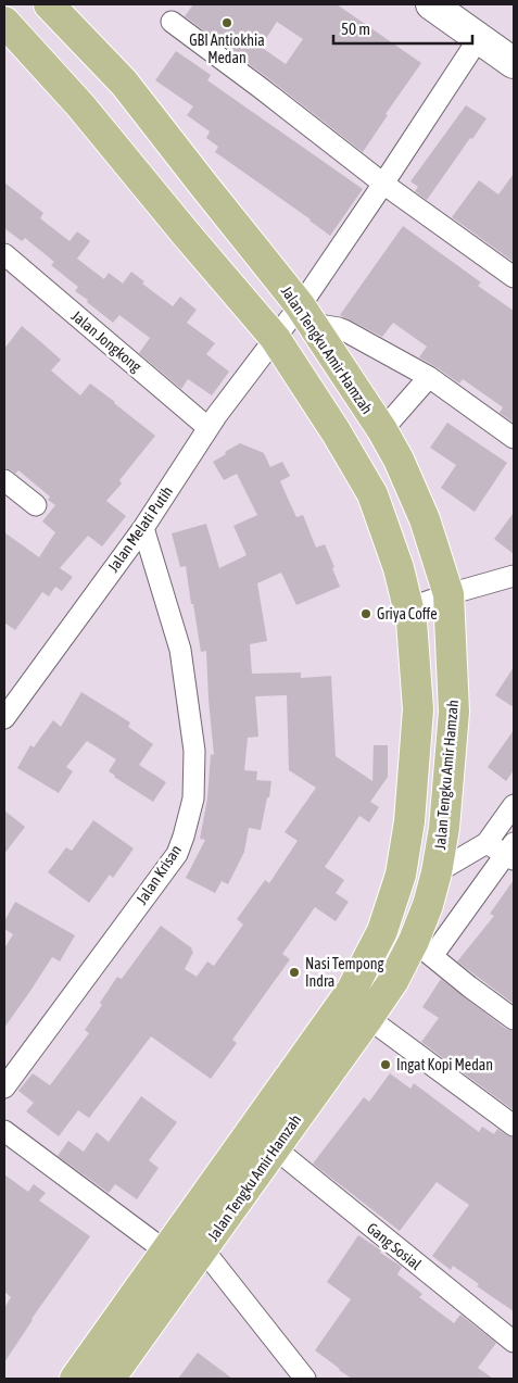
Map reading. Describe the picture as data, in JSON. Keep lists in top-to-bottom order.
{
  "streets": {
    "main road": ["Jalan Tengku Amir Hamzah"],
    "street": [
      "Jalan Jongkong",
      "Jalan Melati Putih",
      "Jalan Krisan",
      "Gang Sosial"
    ]
  },
  "crossings": [
    ["Jalan Jongkong", "Jalan Melati Putih"],
    ["Jalan Tengku Amir Hamzah", "Jalan Melati Putih"],
    ["Jalan Tengku Amir Hamzah", "Gang Sosial"],
    ["Jalan Melati Putih", "Jalan Krisan"]
  ],
  "places": [
    "GBI Antiokhia Medan",
    "Griya Coffe",
    "Nasi Tempong Indra",
    "Ingat Kopi Medan"
  ],
  "scale_bar": "50 m"
}
